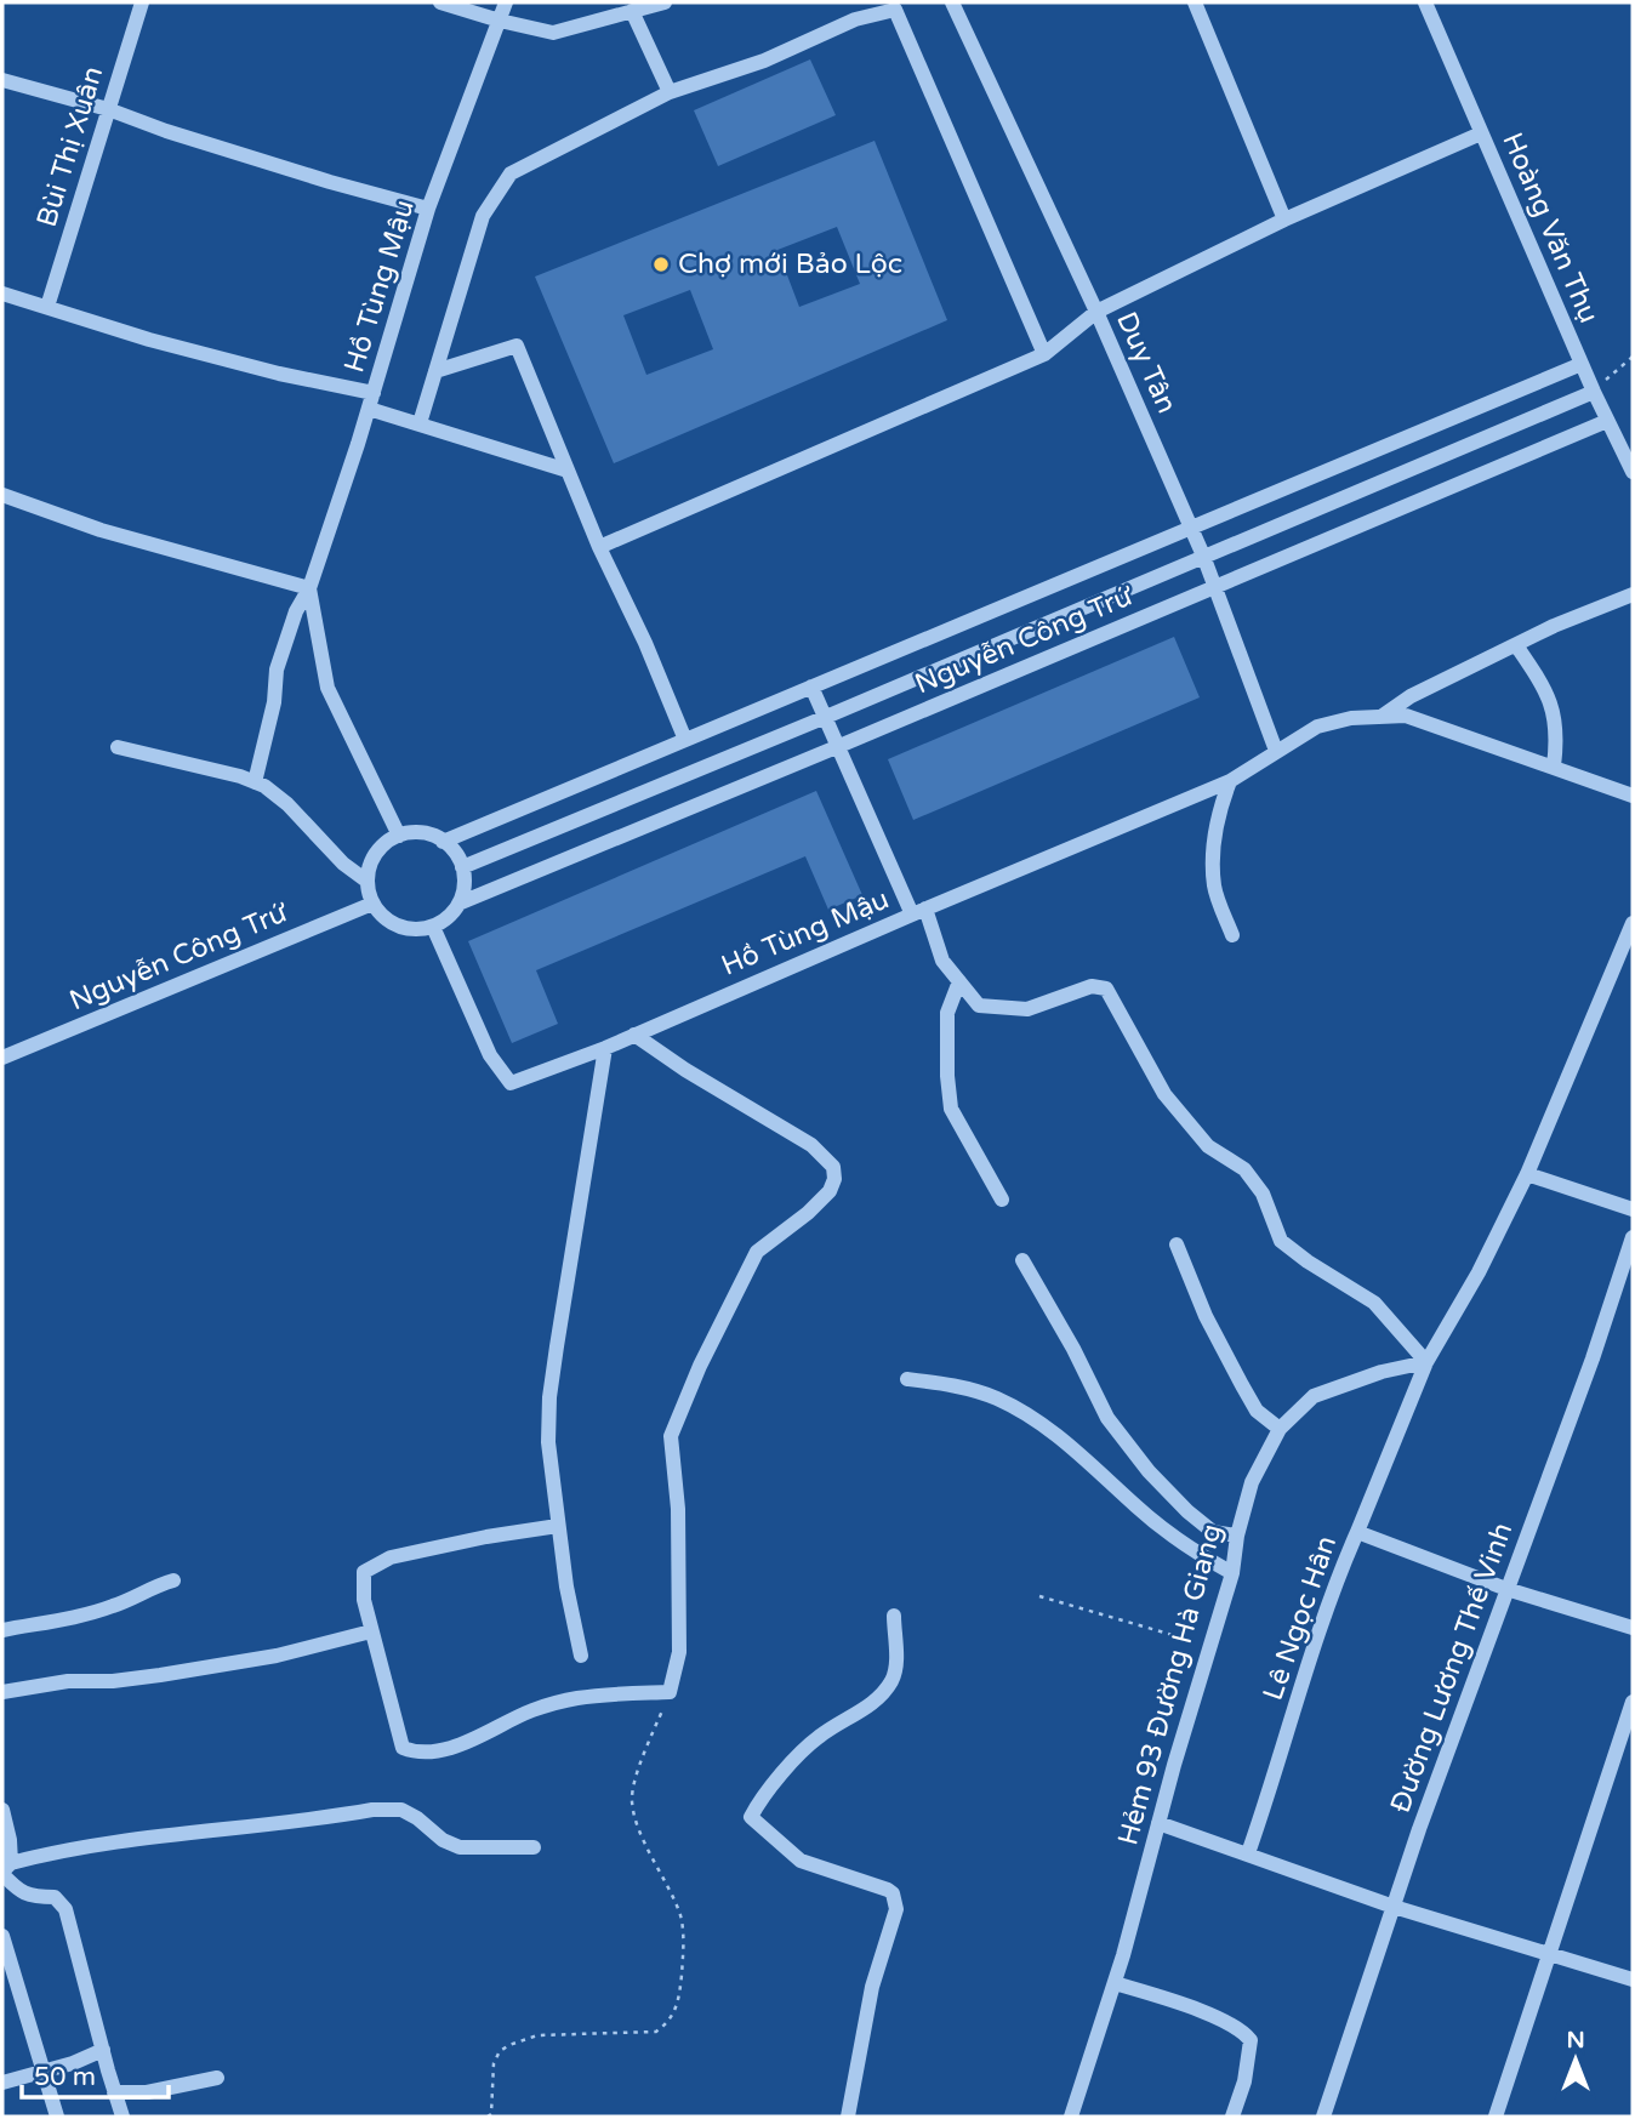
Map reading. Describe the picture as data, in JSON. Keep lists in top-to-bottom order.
{
  "streets": {
    "street": [
      "Bùi Thị Xuân",
      "Hoàng Văn Thụ",
      "Hồ Tùng Mậu",
      "Duy Tân",
      "Nguyễn Công Trứ",
      "Lê Ngọc Hân",
      "Đường Lương Thế Vinh",
      "Hẻm 93 Đường Hà Giang"
    ]
  },
  "crossings": [
    ["Hoàng Văn Thụ", "Nguyễn Công Trứ"],
    ["Hồ Tùng Mậu", "Duy Tân"],
    ["Hồ Tùng Mậu", "Nguyễn Công Trứ"],
    ["Duy Tân", "Nguyễn Công Trứ"],
    ["Lê Ngọc Hân", "Đường Lương Thế Vinh"]
  ],
  "places": ["Chợ mới Bảo Lộc"],
  "scale_bar": "50 m",
  "north": "top"
}
